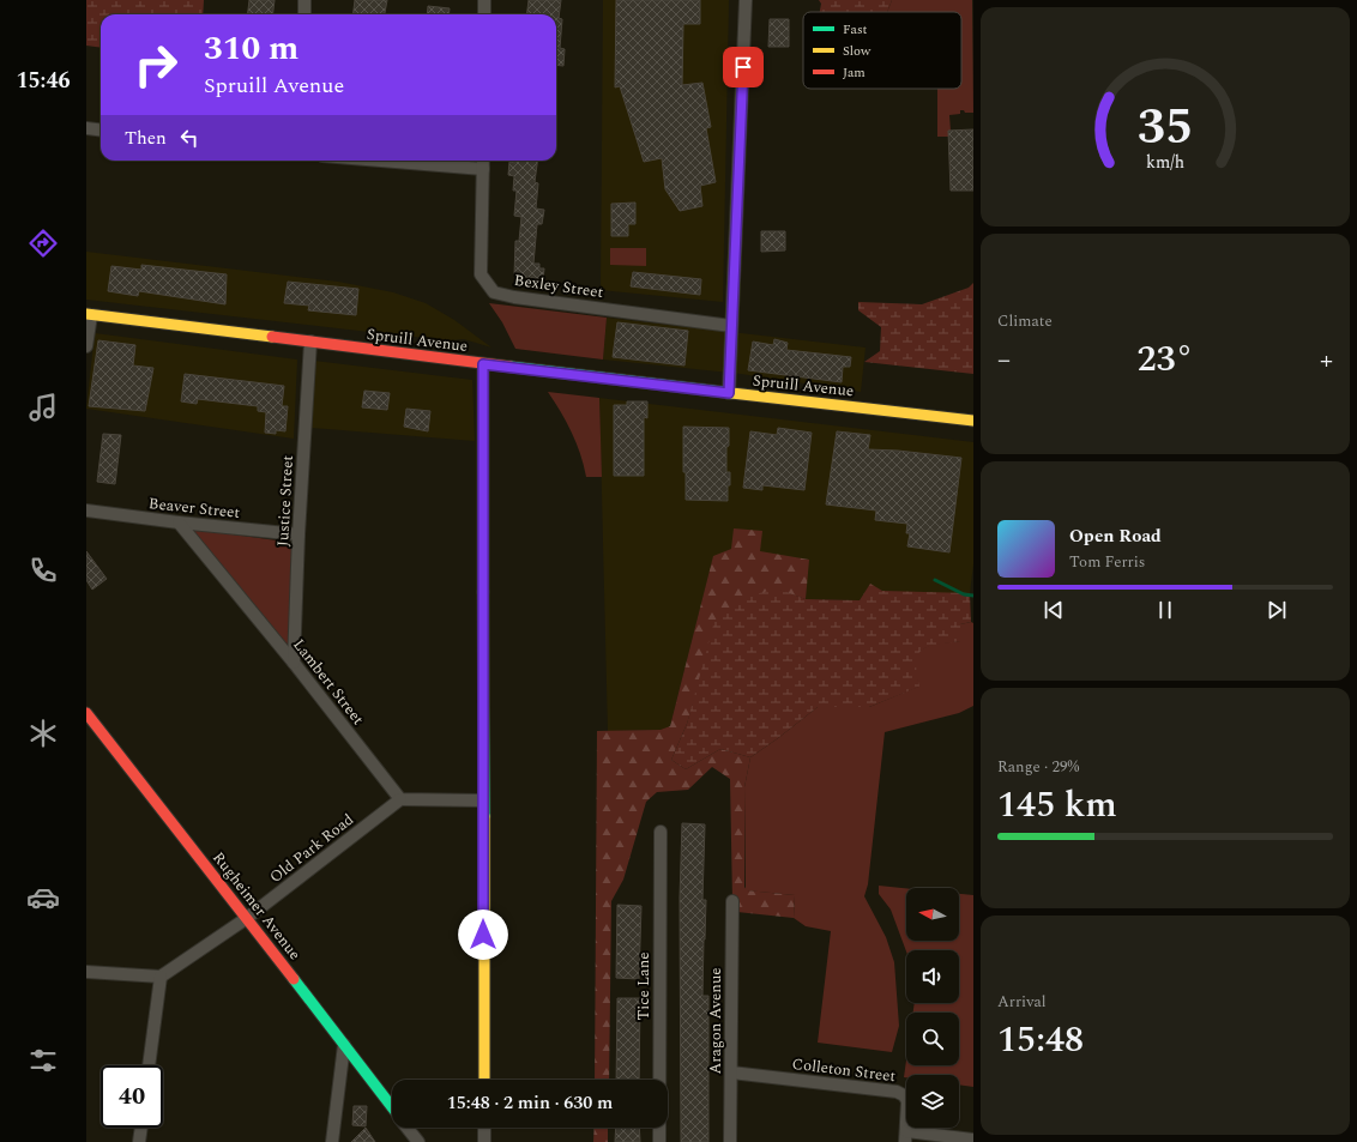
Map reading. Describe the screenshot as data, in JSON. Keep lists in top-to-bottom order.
{
  "streets": {
    "street": [
      "Bexley Street",
      "Spruill Avenue",
      "Justice Street",
      "Beaver Street",
      "Lambert Street",
      "Old Park Road",
      "Rugheimer Avenue",
      "Tice Lane",
      "Aragon Avenue",
      "Colleton Street"
    ]
  },
  "crossings": [
    ["Spruill Avenue", "Justice Street"],
    ["Justice Street", "Beaver Street"],
    ["Justice Street", "Lambert Street"],
    ["Beaver Street", "Lambert Street"],
    ["Lambert Street", "Old Park Road"],
    ["Old Park Road", "Rugheimer Avenue"],
    ["Aragon Avenue", "Colleton Street"]
  ],
  "legend": ["Fast", "Slow", "Jam"],
  "north": "left",
  "page": {
    "tabs": "15:46",
    "turn": ["310 m", "Spruill Avenue"],
    "then": "Then",
    "tile": [
      "Climate",
      ["Range · 29%", "145 km"],
      ["Arrival", "15:48"]
    ],
    "heat": ["−", "23°", "+"],
    "song": ["Open Road", "Tom Ferris"],
    "limit": "40",
    "trip": "15:48 · 2 min · 630 m",
    "gauge": ["35", "km/h"]
  }
}
